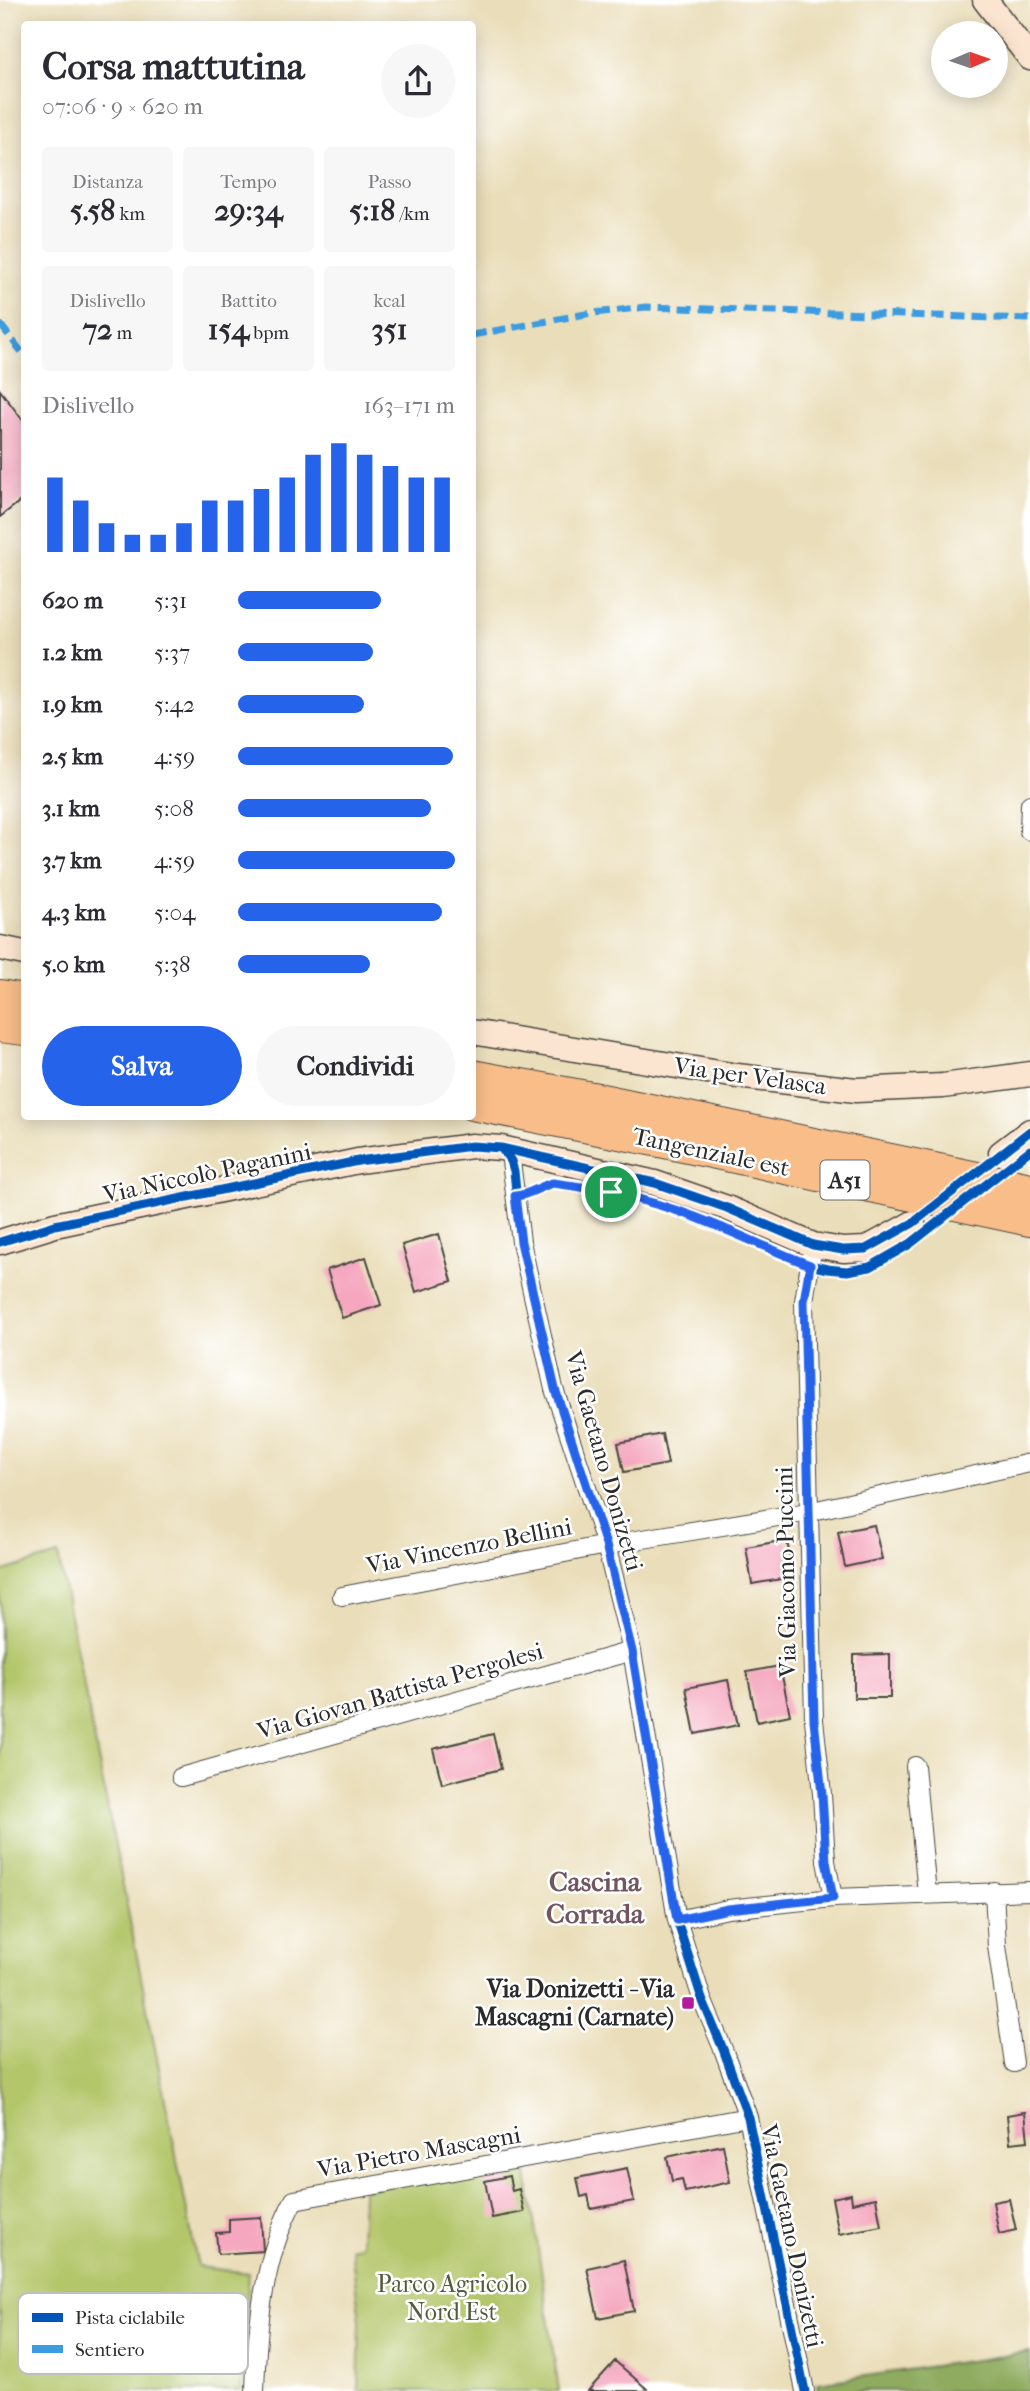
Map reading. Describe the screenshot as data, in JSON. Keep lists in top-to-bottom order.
{
  "streets": {
    "highway": ["Tangenziale est", "A51"],
    "street": [
      "Via per Velasca",
      "Via Niccolò Paganini",
      "Via Gaetano Donizetti",
      "Via Vincenzo Bellini",
      "Via Giacomo Puccini",
      "Via Giovan Battista Pergolesi",
      "Via Pietro Mascagni"
    ]
  },
  "crossings": [
    ["Via Niccolò Paganini", "Via Gaetano Donizetti"],
    ["Via Niccolò Paganini", "Via Giacomo Puccini"],
    ["Via Gaetano Donizetti", "Via Vincenzo Bellini"],
    ["Via Gaetano Donizetti", "Via Giovan Battista Pergolesi"],
    ["Via Gaetano Donizetti", "Via Pietro Mascagni"],
    ["Via Vincenzo Bellini", "Via Giacomo Puccini"]
  ],
  "districts": ["Cascina Corrada"],
  "parks": ["Parco Agricolo Nord Est"],
  "places": {
    "transit": ["Via Donizetti - Via Mascagni (Carnate)"]
  },
  "legend": ["Pista ciclabile", "Sentiero"],
  "north": "right",
  "page": {
    "heading": ["Corsa mattutina", "07:06 · 9 × 620 m"],
    "stats": [
      ["Distanza", "5.58 km"],
      ["Tempo", "29:34"],
      ["Passo", "5:18 /km"],
      ["Dislivello", "72 m"],
      ["Battito", "154 bpm"],
      ["kcal", "351"]
    ],
    "chart": ["Dislivello", "163–171 m"],
    "list": [
      {
        "name": "620 m",
        "note": "5:31"
      },
      {
        "name": "1.2 km",
        "note": "5:37"
      },
      {
        "name": "1.9 km",
        "note": "5:42"
      },
      {
        "name": "2.5 km",
        "note": "4:59"
      },
      {
        "name": "3.1 km",
        "note": "5:08"
      },
      {
        "name": "3.7 km",
        "note": "4:59"
      },
      {
        "name": "4.3 km",
        "note": "5:04"
      },
      {
        "name": "5.0 km",
        "note": "5:38"
      }
    ],
    "buttons": ["Salva", "Condividi"]
  }
}
